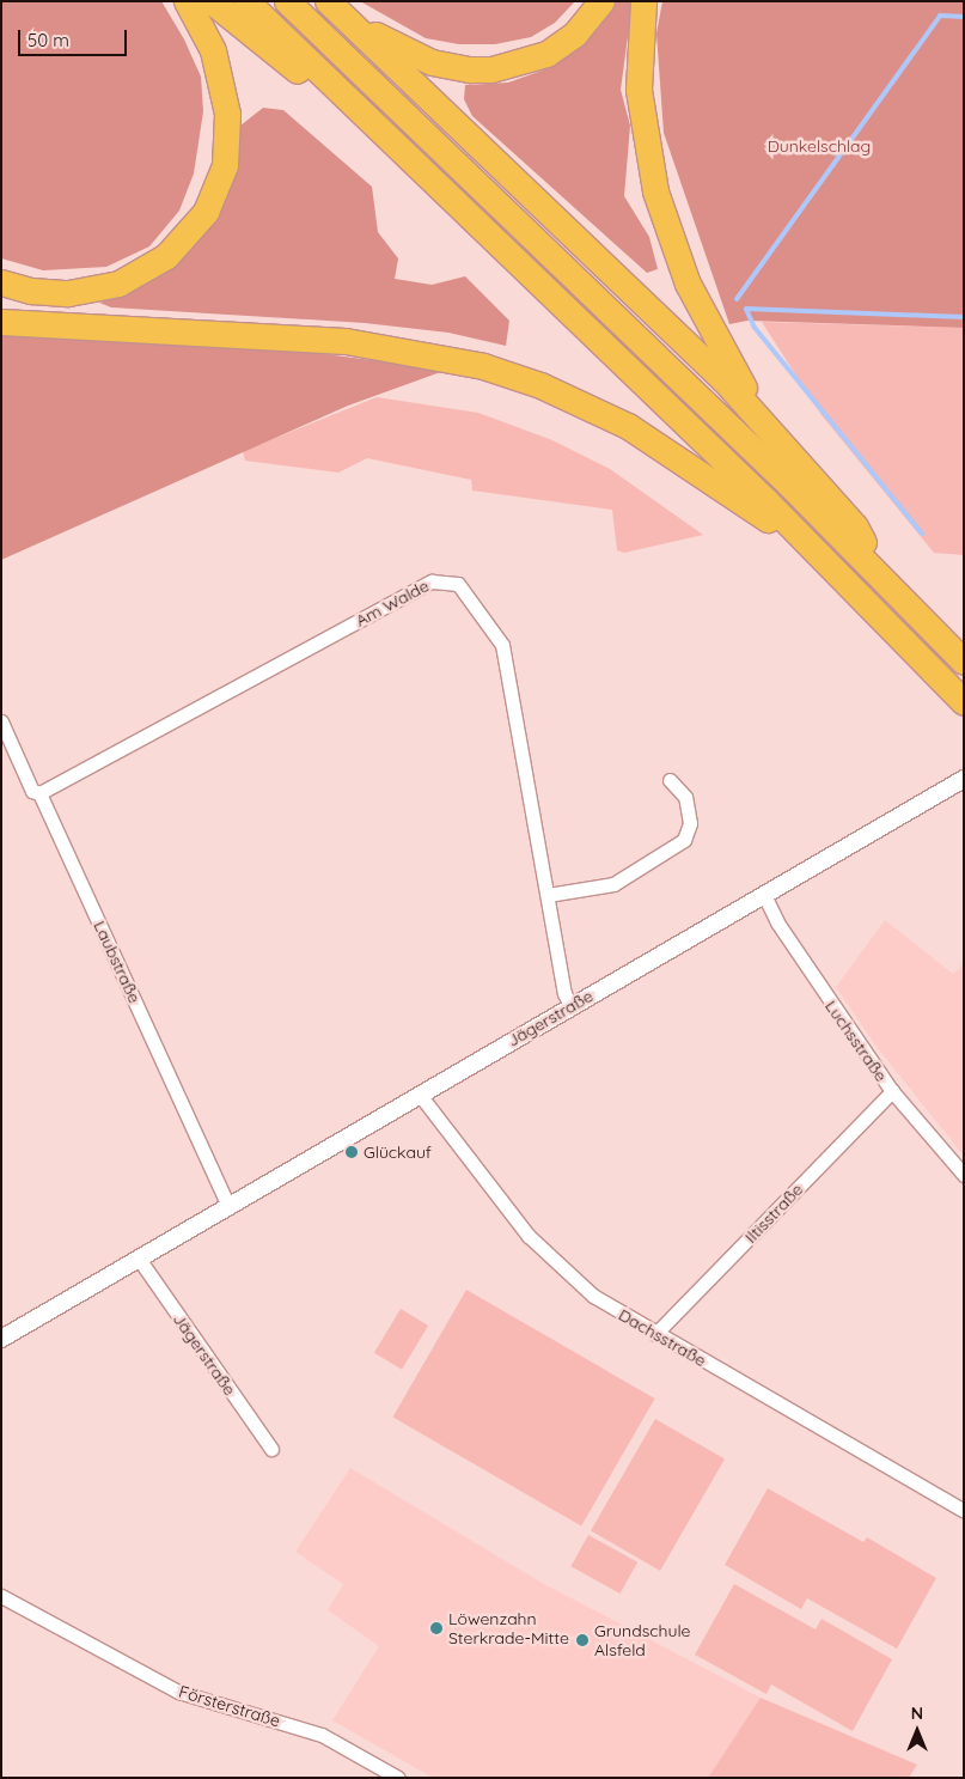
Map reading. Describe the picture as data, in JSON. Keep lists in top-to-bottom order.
{
  "streets": {
    "street": [
      "Am Walde",
      "Laubstraße",
      "Jägerstraße",
      "Luchsstraße",
      "Iltisstraße",
      "Dachsstraße",
      "Försterstraße"
    ]
  },
  "crossings": [
    ["Am Walde", "Laubstraße"],
    ["Am Walde", "Jägerstraße"],
    ["Laubstraße", "Jägerstraße"],
    ["Jägerstraße", "Luchsstraße"],
    ["Jägerstraße", "Dachsstraße"],
    ["Luchsstraße", "Iltisstraße"],
    ["Iltisstraße", "Dachsstraße"]
  ],
  "parks": ["Dunkelschlag"],
  "places": ["Glückauf", "Löwenzahn Sterkrade-Mitte", "Grundschule Alsfeld"],
  "scale_bar": "50 m",
  "north": "top"
}
